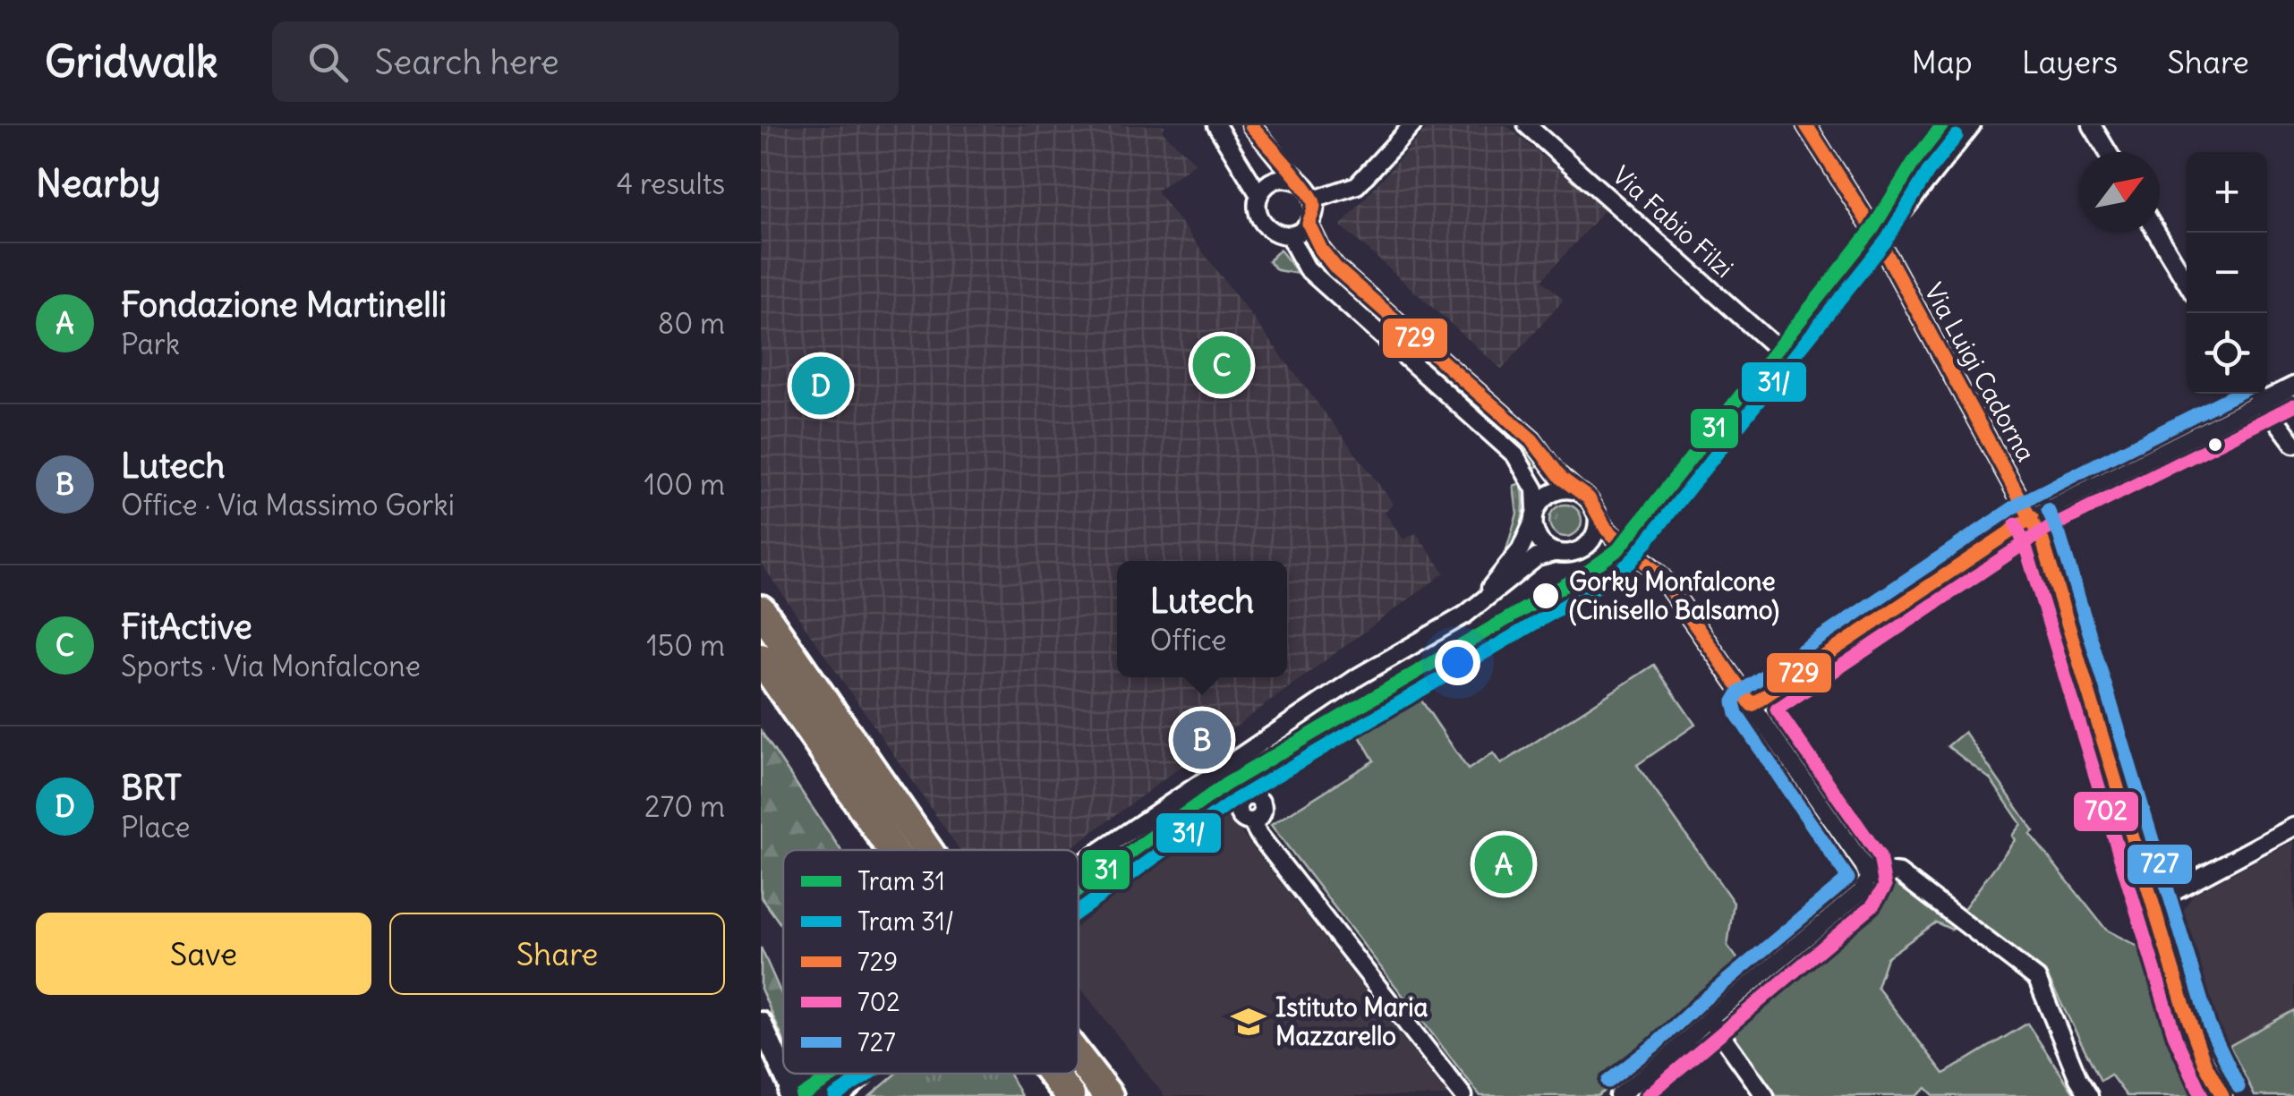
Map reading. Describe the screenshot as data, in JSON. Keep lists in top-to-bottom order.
{
  "streets": {
    "street": ["Via Fabio Filzi", "Via Luigi Cadorna"]
  },
  "places": {
    "other": ["Gorky Monfalcone (Cinisello Balsamo)"],
    "school or university": ["Istituto Maria Mazzarello"]
  },
  "lines": [
    "tram line 31",
    "transit line 729",
    "tram line 31/",
    "transit line 727",
    "transit line 702"
  ],
  "legend": [
    "Tram 31",
    "Tram 31/",
    "729",
    "702",
    "727"
  ],
  "north": "top right",
  "page": {
    "header": "Gridwalk",
    "search": "Search here",
    "nav": ["Map", "Layers", "Share"],
    "heading": ["Nearby", "4 results"],
    "map_buttons": ["+", "−"],
    "list": [
      {
        "mark": "A",
        "name": "Fondazione Martinelli",
        "note": "Park",
        "value": "80 m"
      },
      {
        "mark": "B",
        "name": "Lutech",
        "note": "Office · Via Massimo Gorki",
        "value": "100 m"
      },
      {
        "mark": "C",
        "name": "FitActive",
        "note": "Sports · Via Monfalcone",
        "value": "150 m"
      },
      {
        "mark": "D",
        "name": "BRT",
        "note": "Place",
        "value": "270 m"
      }
    ],
    "pins": [
      "C",
      "D",
      "B",
      "A"
    ],
    "popup": ["Lutech", "Office"],
    "buttons": ["Save", "Share"]
  }
}
